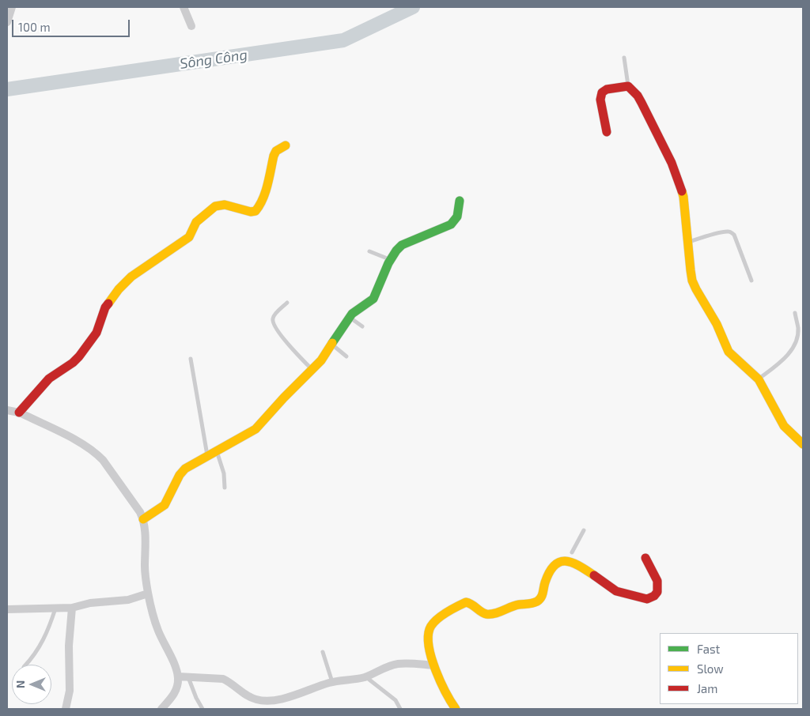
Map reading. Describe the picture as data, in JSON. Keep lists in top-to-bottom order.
{
  "water": ["Sông Công"],
  "legend": ["Fast", "Slow", "Jam"],
  "scale_bar": "100 m",
  "north": "left"
}
